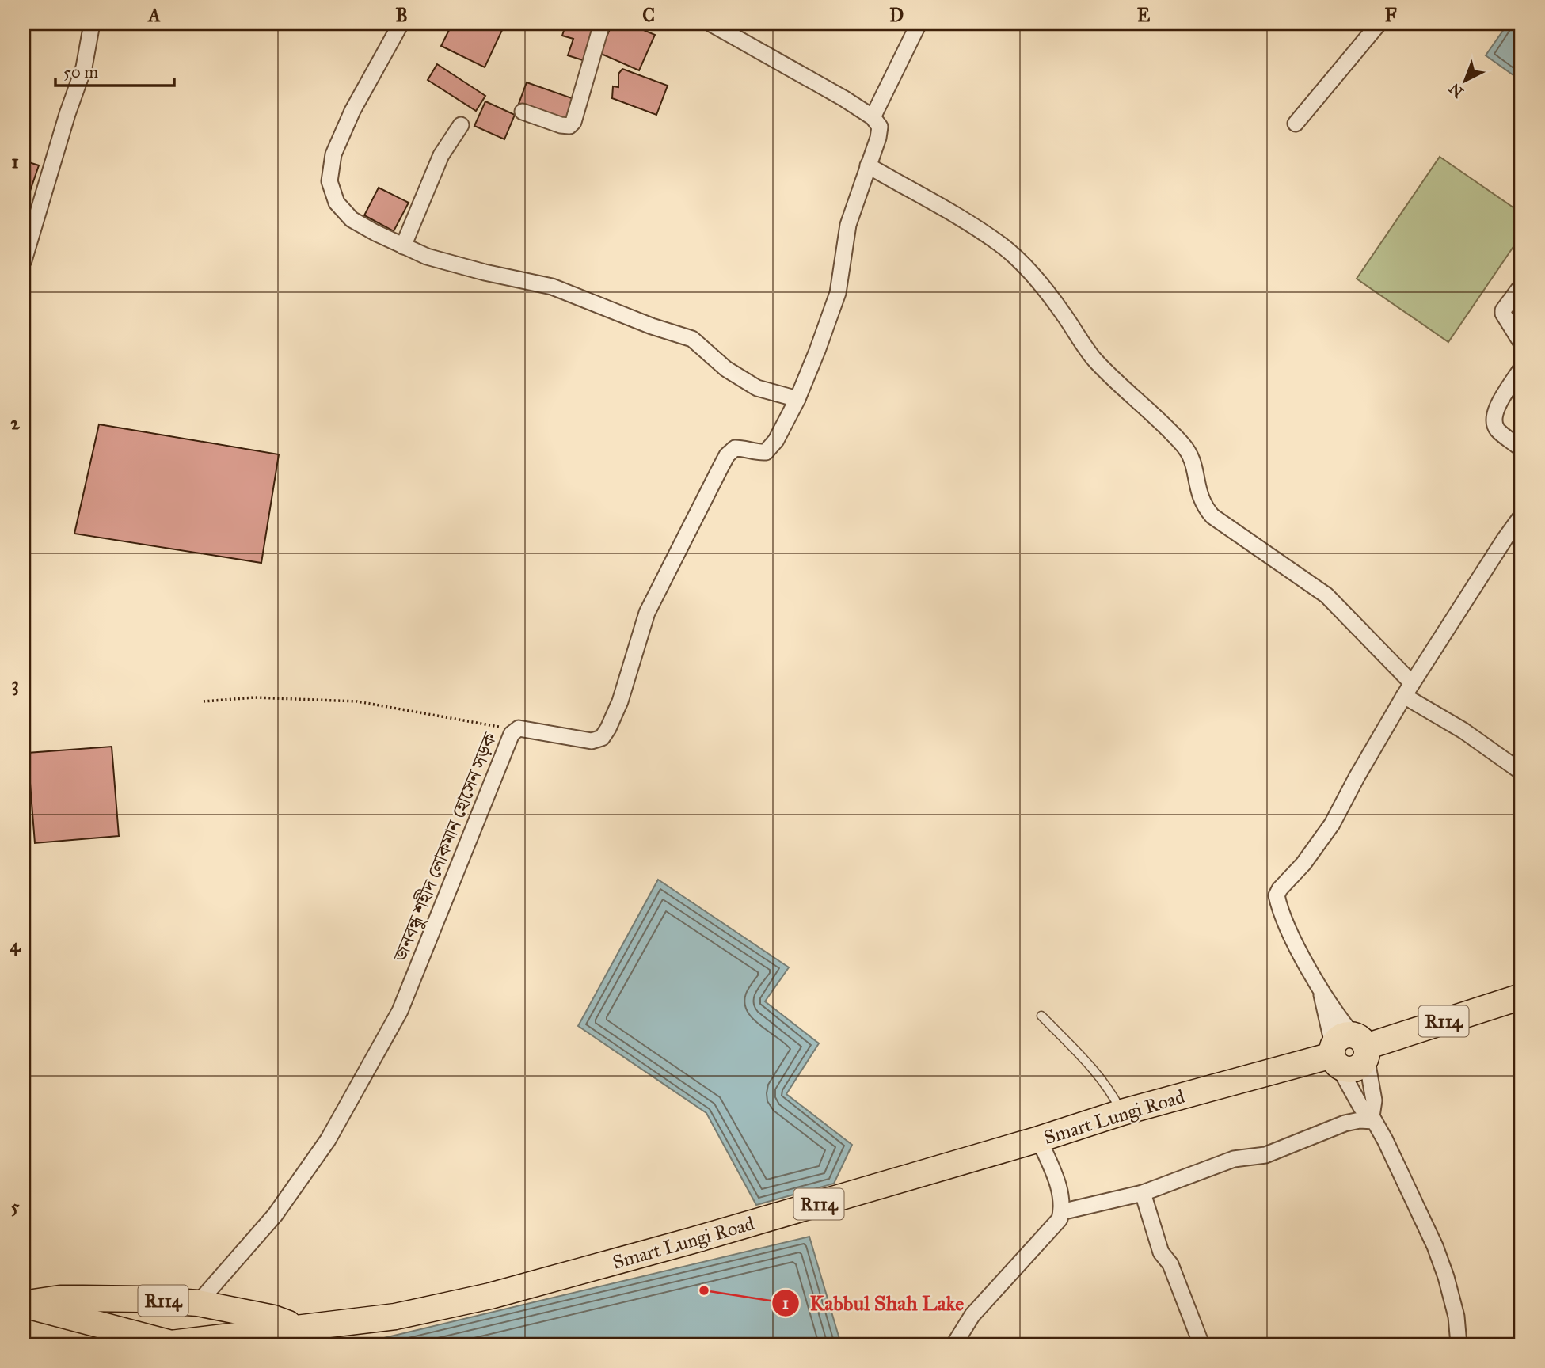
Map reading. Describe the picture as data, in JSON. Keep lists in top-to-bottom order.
{
  "streets": {
    "main road": ["R114", "Smart Lungi Road"],
    "street": ["জনবন্ধু শহীদ লোকমান হোসেন সড়ক"]
  },
  "crossings": [
    ["জনবন্ধু শহীদ লোকমান হোসেন সড়ক", "R114"],
    ["R114", "Smart Lungi Road"]
  ],
  "places": ["Kabbul Shah Lake"],
  "scale_bar": "50 m",
  "north": "bottom left",
  "grid": {
    "columns": [
      "A",
      "B",
      "C",
      "D",
      "E",
      "F"
    ],
    "rows": [
      "1",
      "2",
      "3",
      "4",
      "5"
    ]
  }
}
